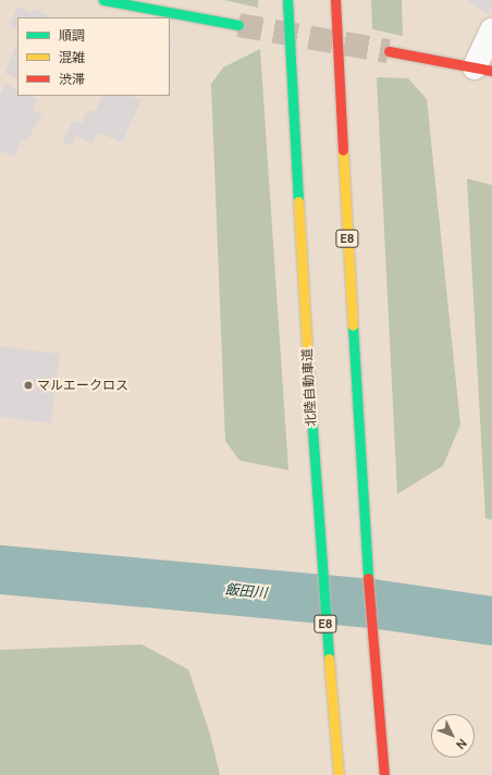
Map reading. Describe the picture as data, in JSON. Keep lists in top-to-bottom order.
{
  "streets": {
    "main road": ["E8", "北陸自動車道"]
  },
  "water": ["飯田川"],
  "places": ["マルエークロス"],
  "legend": ["順調", "混雑", "渋滞"],
  "north": "bottom right"
}
